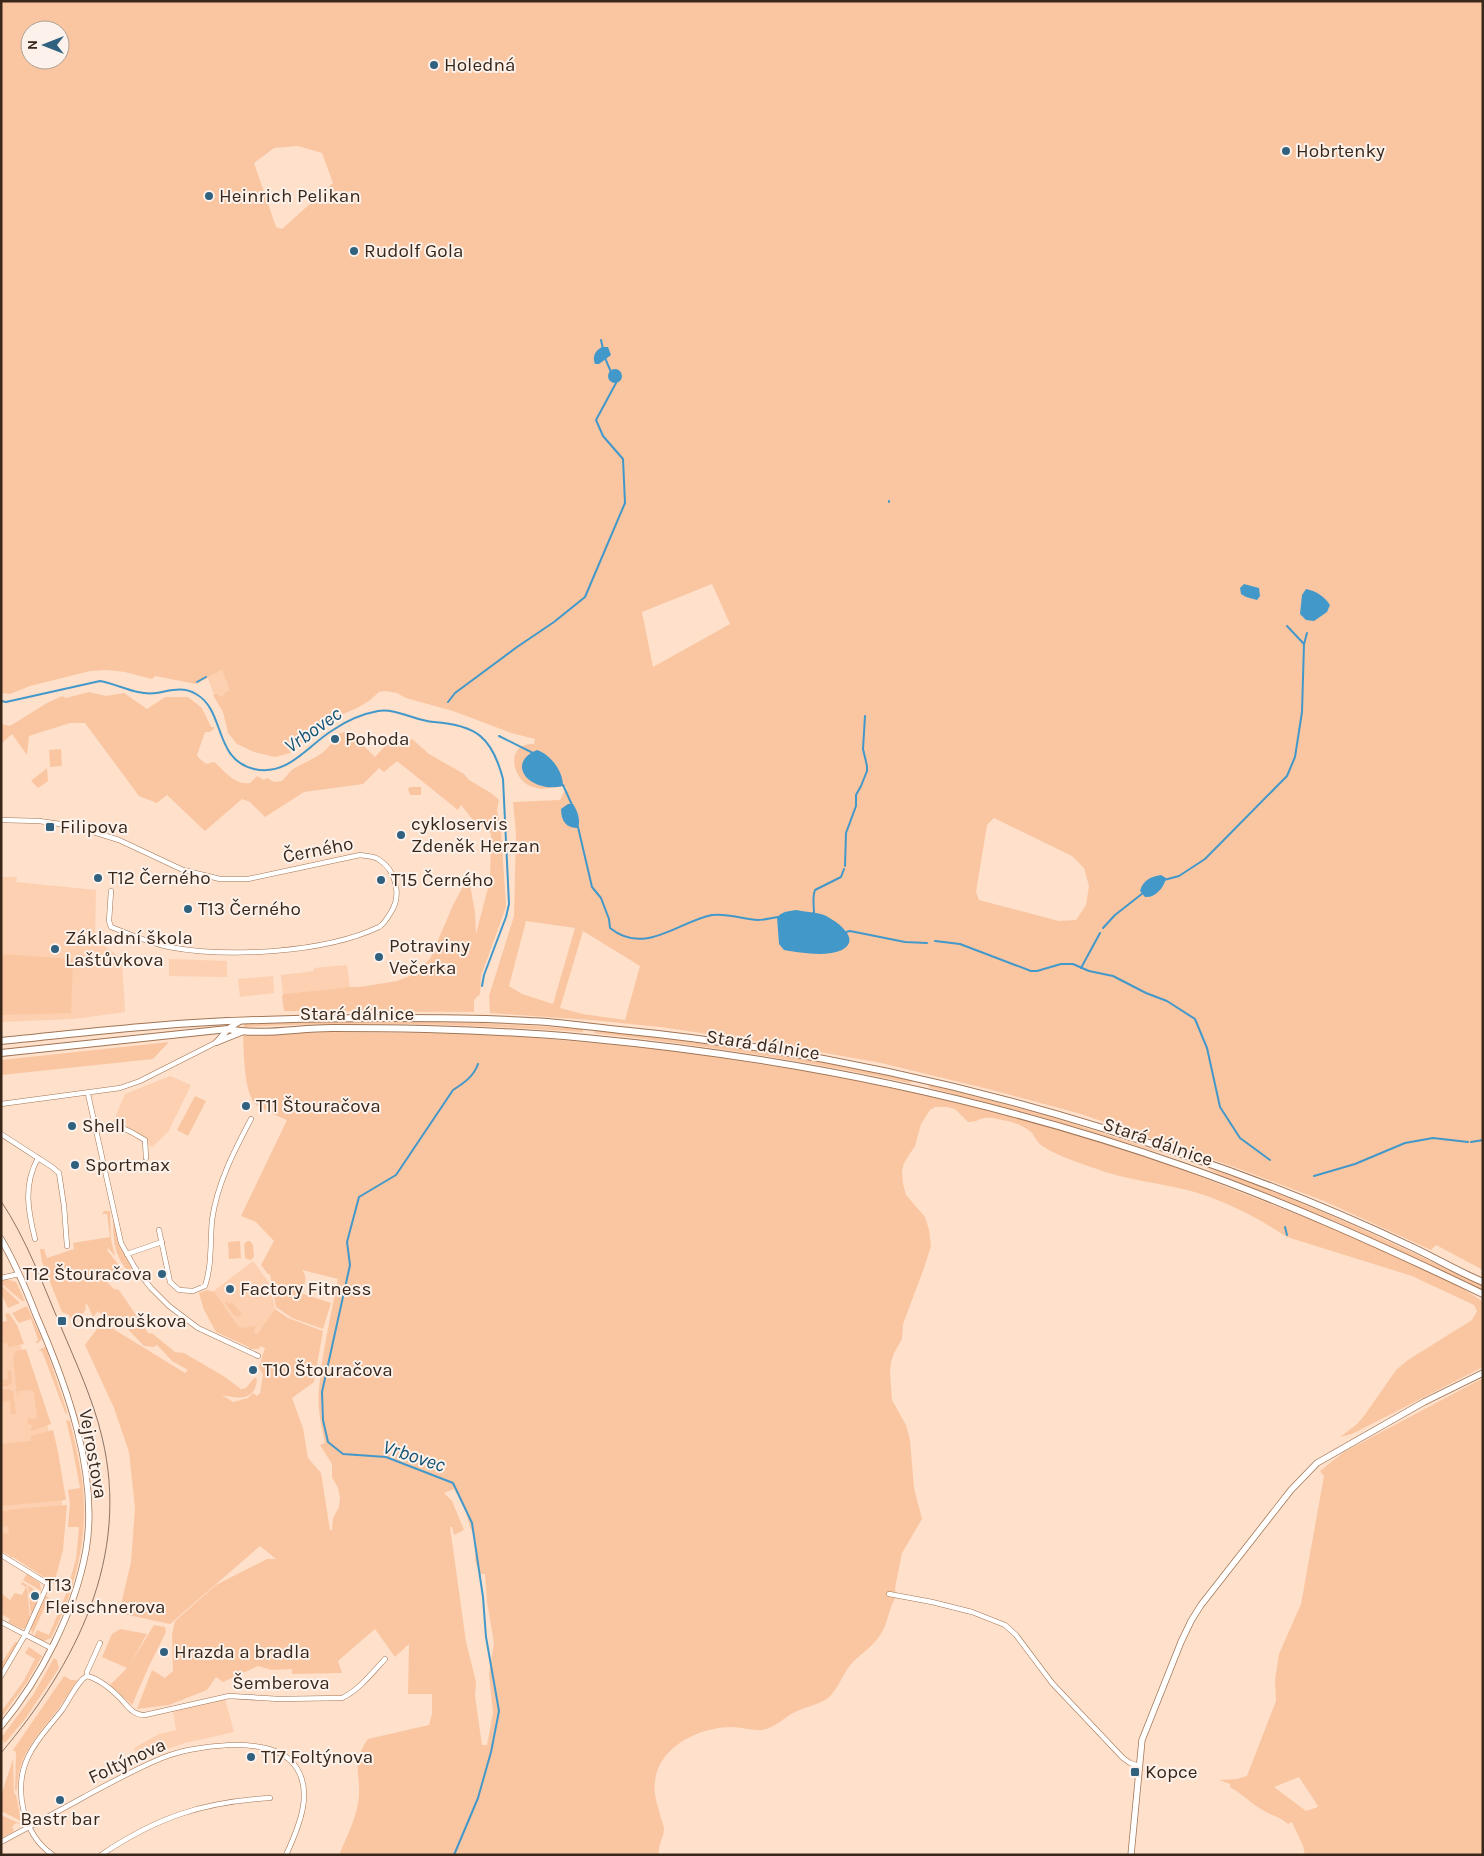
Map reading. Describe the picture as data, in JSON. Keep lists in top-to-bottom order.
{
  "streets": {
    "main road": ["Stará dálnice"],
    "street": [
      "Černého",
      "Vejrostova",
      "Šemberova",
      "Foltýnova"
    ]
  },
  "water": ["Vrbovec"],
  "places": {
    "other": [
      "Holedná",
      "Hobrtenky",
      "Heinrich Pelikan",
      "Rudolf Gola",
      "Pohoda",
      "cykloservis Zdeněk Herzan",
      "T12 Černého",
      "T15 Černého",
      "T13 Černého",
      "Základní škola Laštůvkova",
      "Potraviny Večerka",
      "T11 Štouračova",
      "Shell",
      "Sportmax",
      "T12 Štouračova",
      "Factory Fitness",
      "T10 Štouračova",
      "T13 Fleischnerova",
      "Hrazda a bradla",
      "T17 Foltýnova",
      "Bastr bar"
    ],
    "transit": ["Filipova", "Ondrouškova", "Kopce"]
  },
  "north": "left"
}
